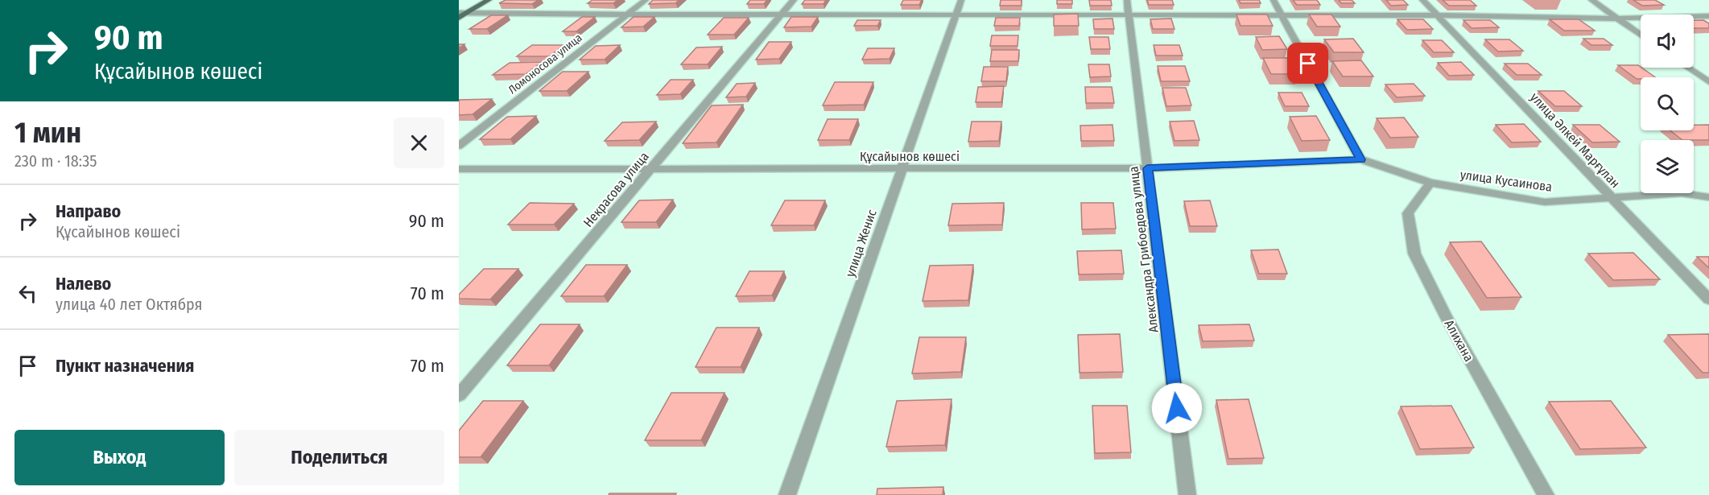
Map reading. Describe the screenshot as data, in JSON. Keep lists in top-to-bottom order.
{
  "streets": {
    "street": [
      "Ломоносова улица",
      "улица Әлкей Марғұлан",
      "Құсайынов көшесі",
      "улица Кусаинова",
      "Некрасова улица",
      "улица Женис",
      "Александра Грибоедова улица",
      "Алихана"
    ]
  },
  "crossings": [
    ["улица Әлкей Марғұлан", "улица Кусаинова"],
    ["Құсайынов көшесі", "улица Кусаинова"],
    ["Құсайынов көшесі", "Некрасова улица"],
    ["Құсайынов көшесі", "улица Женис"],
    ["Құсайынов көшесі", "Александра Грибоедова улица"],
    ["улица Кусаинова", "Алихана"]
  ],
  "page": {
    "turn": ["90 m", "Құсайынов көшесі"],
    "heading": ["1 мин", "230 m · 18:35"],
    "list": [
      {
        "name": "Направо",
        "note": "Құсайынов көшесі",
        "value": "90 m"
      },
      {
        "name": "Налево",
        "note": "улица 40 лет Октября",
        "value": "70 m"
      },
      {
        "name": "Пункт назначения",
        "value": "70 m"
      }
    ],
    "buttons": ["Выход", "Поделиться"]
  }
}
